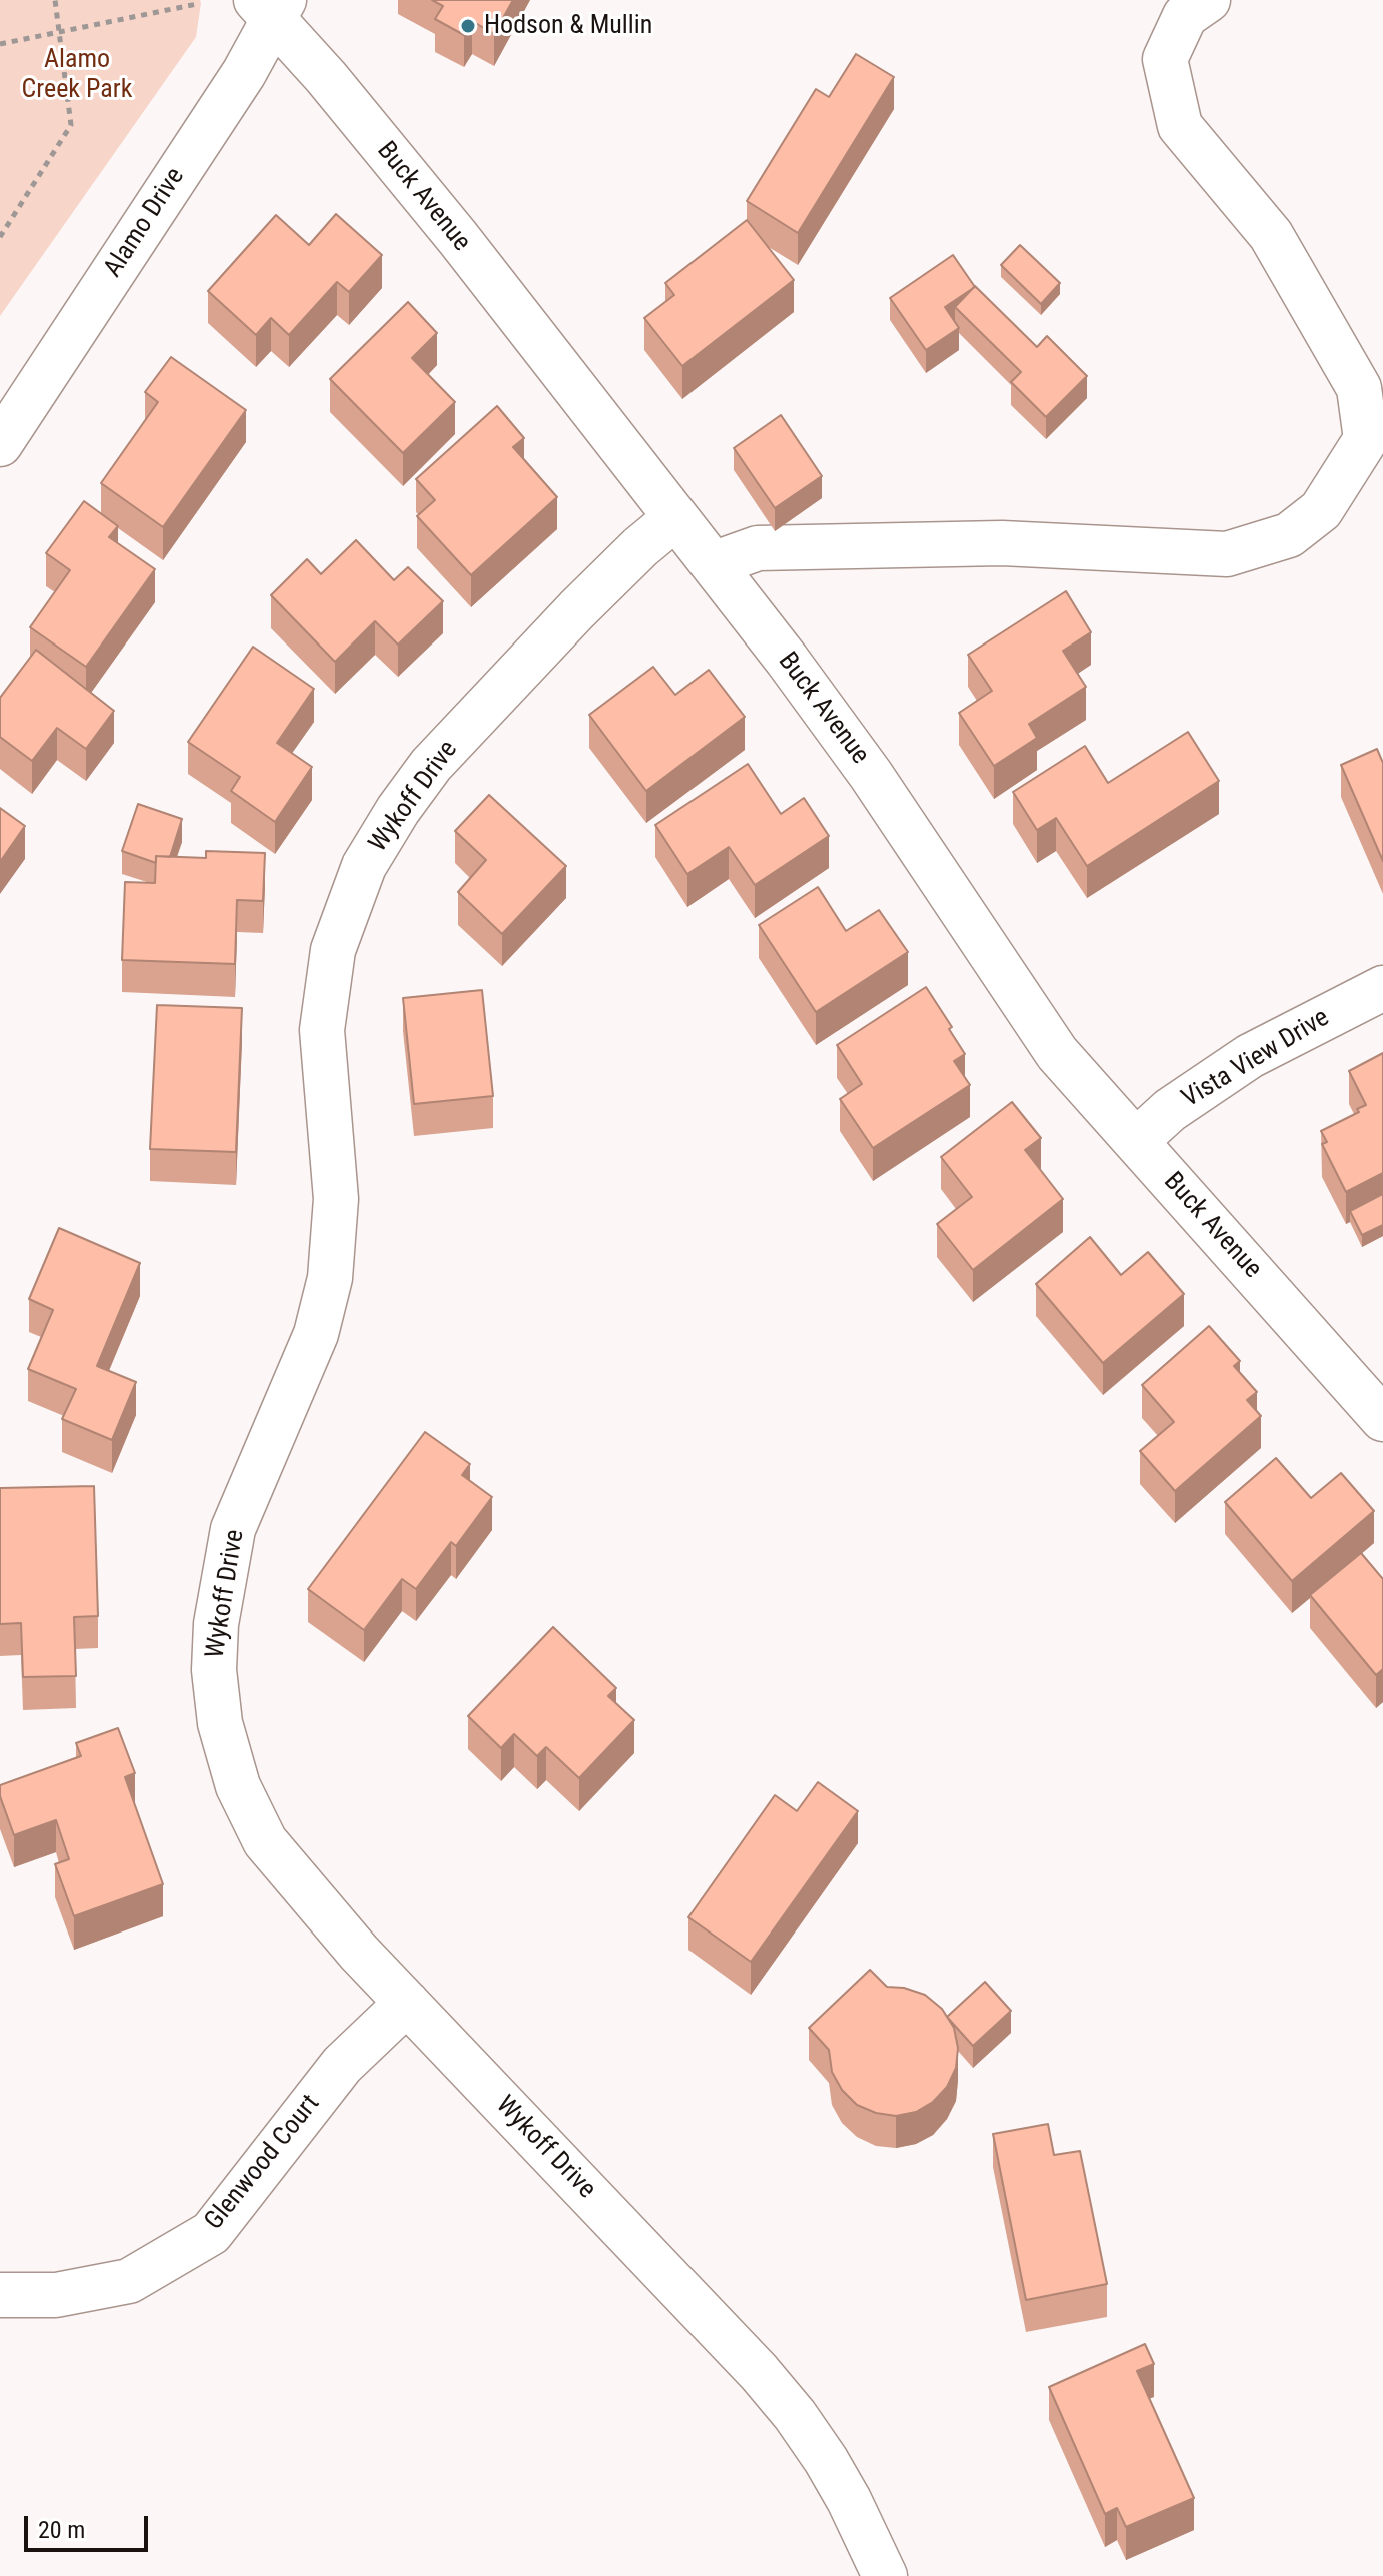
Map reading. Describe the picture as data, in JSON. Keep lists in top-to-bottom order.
{
  "streets": {
    "street": [
      "Buck Avenue",
      "Alamo Drive",
      "Wykoff Drive",
      "Vista View Drive",
      "Glenwood Court"
    ]
  },
  "crossings": [
    ["Buck Avenue", "Alamo Drive"],
    ["Buck Avenue", "Wykoff Drive"],
    ["Buck Avenue", "Vista View Drive"],
    ["Wykoff Drive", "Glenwood Court"]
  ],
  "parks": ["Alamo Creek Park"],
  "places": ["Hodson & Mullin"],
  "scale_bar": "20 m"
}
